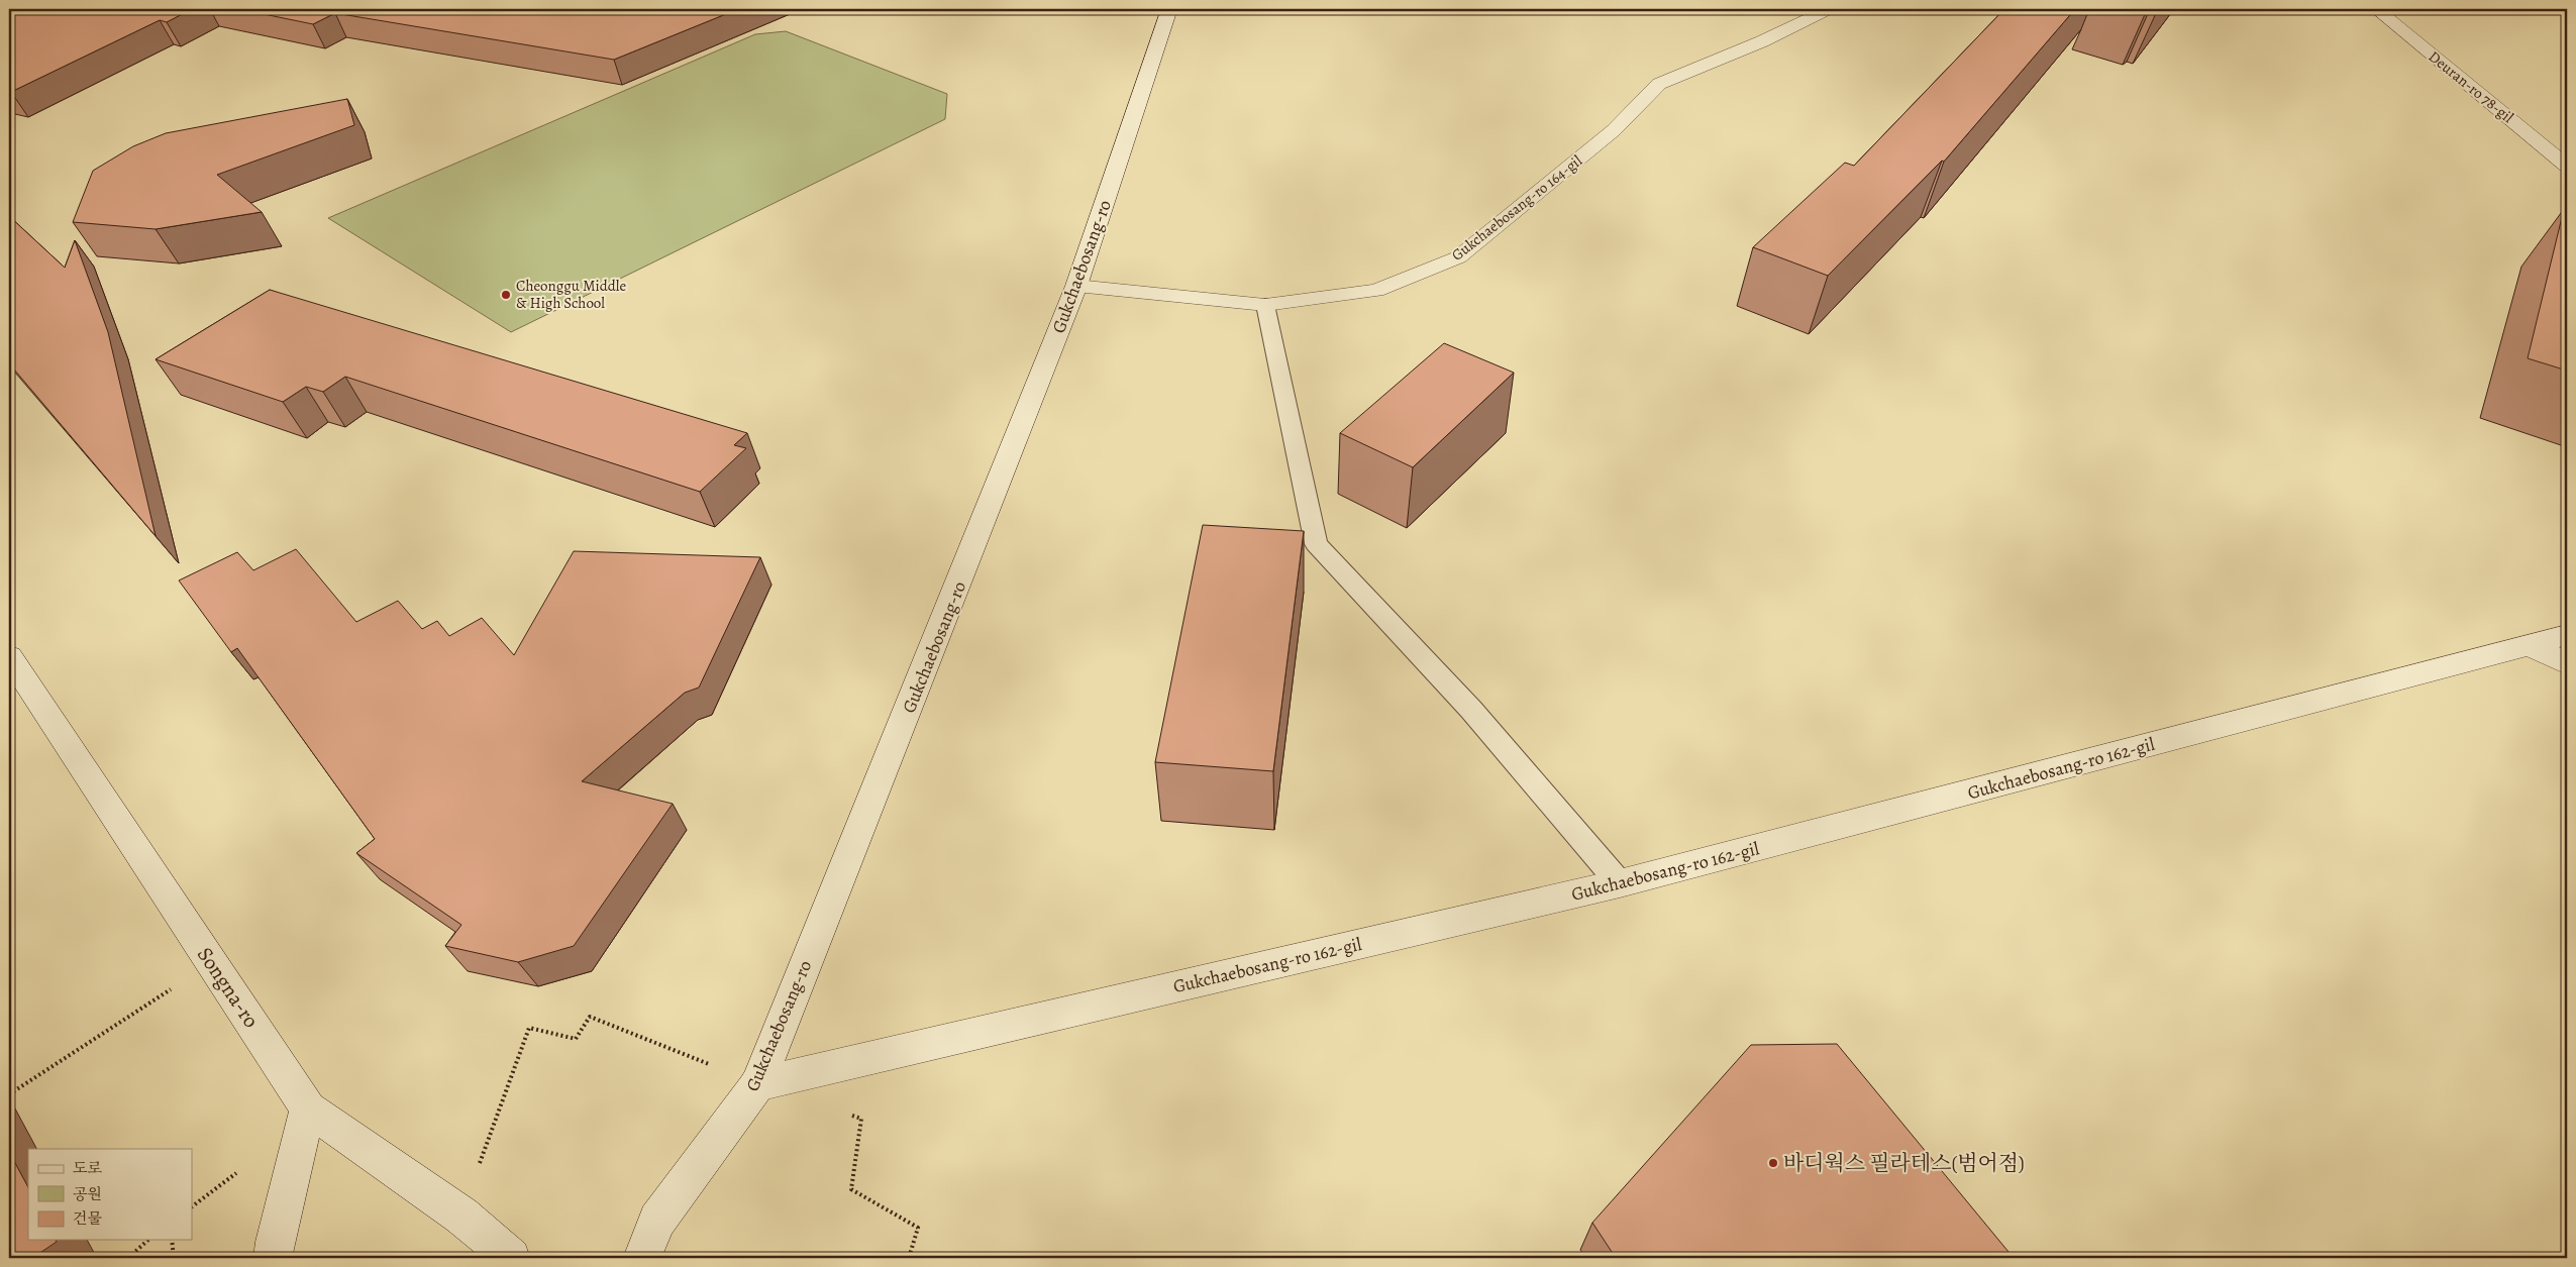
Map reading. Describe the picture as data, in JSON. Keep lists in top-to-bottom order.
{
  "streets": {
    "street": [
      "Deuran-ro 78-gil",
      "Gukchaebosang-ro 164-gil",
      "Gukchaebosang-ro",
      "Gukchaebosang-ro 162-gil",
      "Songna-ro"
    ]
  },
  "crossings": [
    ["Gukchaebosang-ro 164-gil", "Gukchaebosang-ro"],
    ["Gukchaebosang-ro", "Gukchaebosang-ro 162-gil"]
  ],
  "places": ["Cheonggu Middle & High School", "바디웍스 필라테스(범어점)"],
  "legend": ["도로", "공원", "건물"]
}
